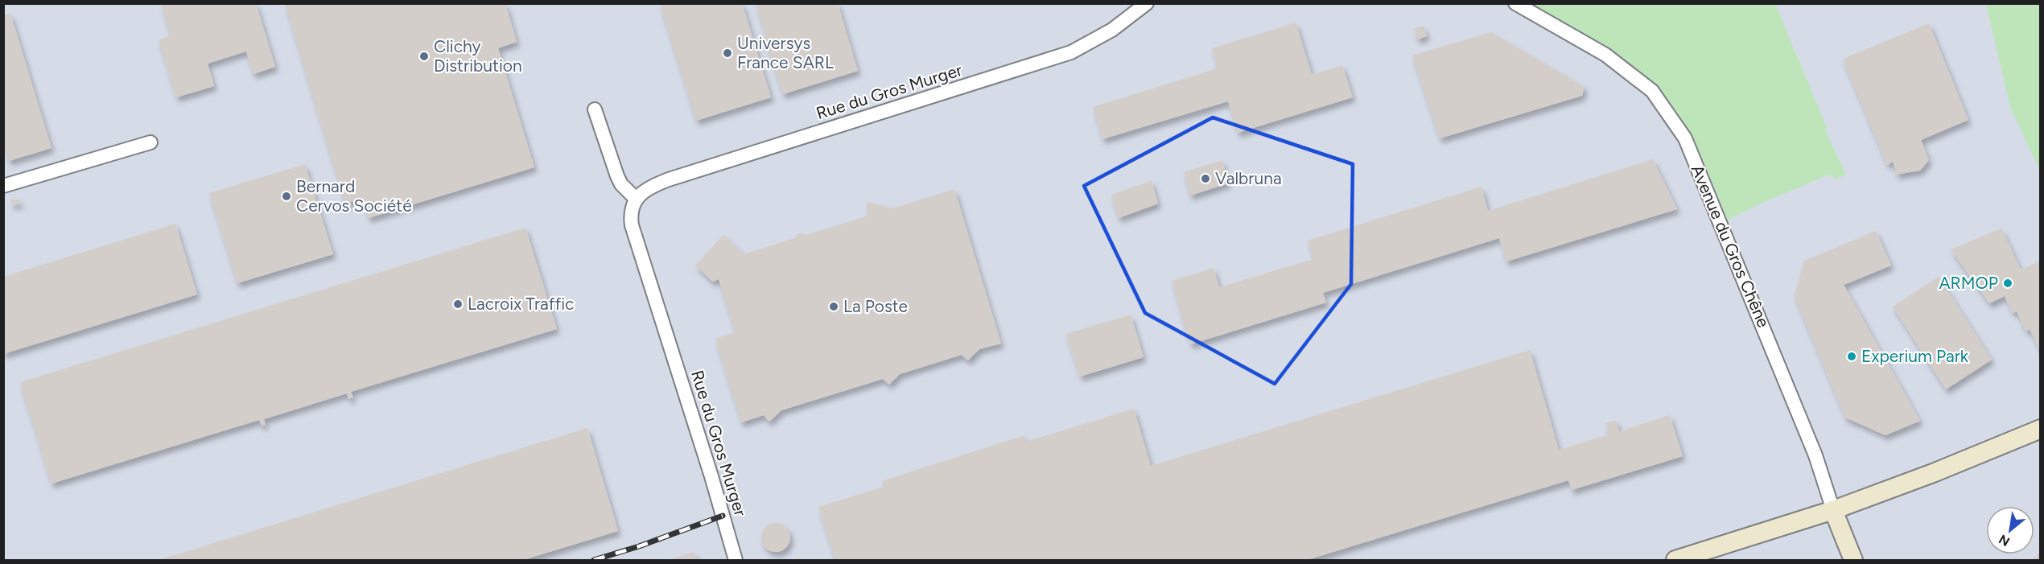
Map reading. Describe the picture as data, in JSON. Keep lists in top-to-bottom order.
{
  "streets": {
    "street": ["Rue du Gros Murger", "Avenue du Gros Chêne"]
  },
  "places": [
    "Universys France SARL",
    "Clichy Distribution",
    "Valbruna",
    "Bernard Cervos Société",
    "ARMOP",
    "Lacroix Traffic",
    "La Poste",
    "Experium Park"
  ],
  "north": "bottom left"
}
